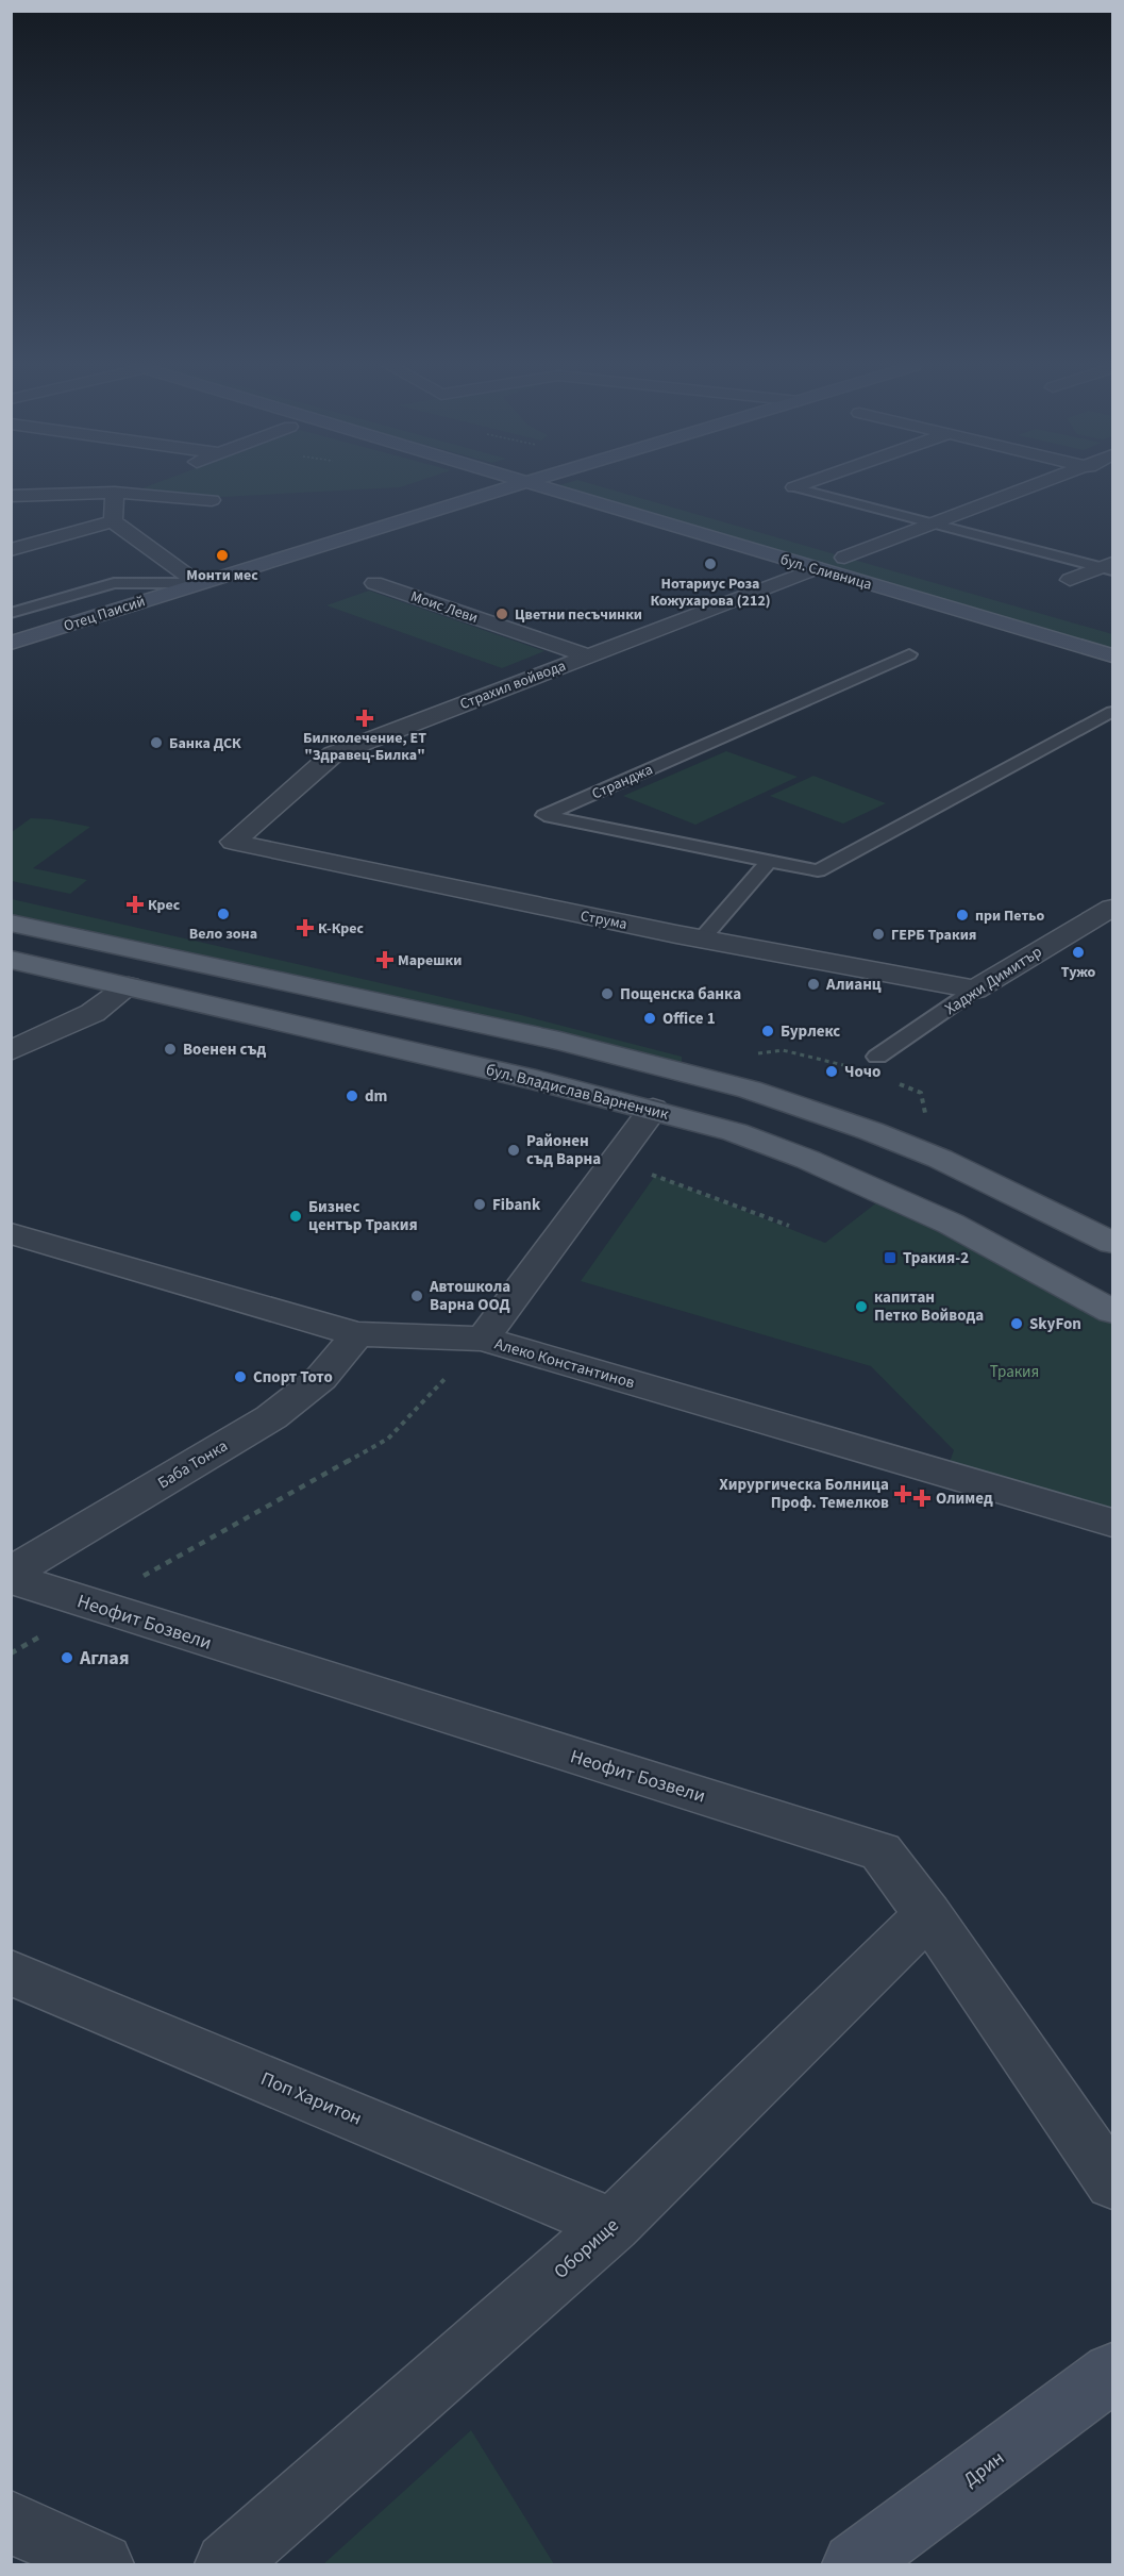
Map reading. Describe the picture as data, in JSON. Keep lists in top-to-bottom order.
{
  "streets": {
    "main road": [
      "бул. Сливница",
      "Отец Паисий",
      "бул. Владислав Варненчик",
      "Дрин"
    ],
    "street": [
      "Моис Леви",
      "Страхил войвода",
      "Струма",
      "Хаджи Димитър",
      "Алеко Константинов",
      "Баба Тонка",
      "Неофит Бозвели",
      "Поп Харитон",
      "Оборище"
    ],
    "lane": ["Странджа"]
  },
  "crossings": [
    ["бул. Сливница", "Страхил войвода"],
    ["Моис Леви", "Страхил войвода"],
    ["Страхил войвода", "Струма"],
    ["Струма", "Хаджи Димитър"],
    ["Алеко Константинов", "Баба Тонка"],
    ["Баба Тонка", "Неофит Бозвели"],
    ["Неофит Бозвели", "Оборище"],
    ["Поп Харитон", "Оборище"]
  ],
  "parks": ["Тракия"],
  "places": {
    "other": [
      "Монти мес",
      "Нотариус Роза Кожухарова (212)",
      "Цветни песъчинки",
      "Банка ДСК",
      "Вело зона",
      "при Петьо",
      "ГЕРБ Тракия",
      "Тужо",
      "Алианц",
      "Пощенска банка",
      "Office 1",
      "Бурлекс",
      "Военен съд",
      "Чочо",
      "dm",
      "Районен съд Варна",
      "Fibank",
      "Бизнес център Тракия",
      "Автошкола Варна ООД",
      "капитан Петко Войвода",
      "SkyFon",
      "Спорт Тото",
      "Аглая"
    ],
    "health": [
      "Билколечение, ЕТ \"Здравец-Билка\"",
      "Крес",
      "К-Крес",
      "Марешки",
      "Хирургическа Болница Проф. Темелков",
      "Олимед"
    ],
    "transit": ["Тракия-2"]
  }
}
